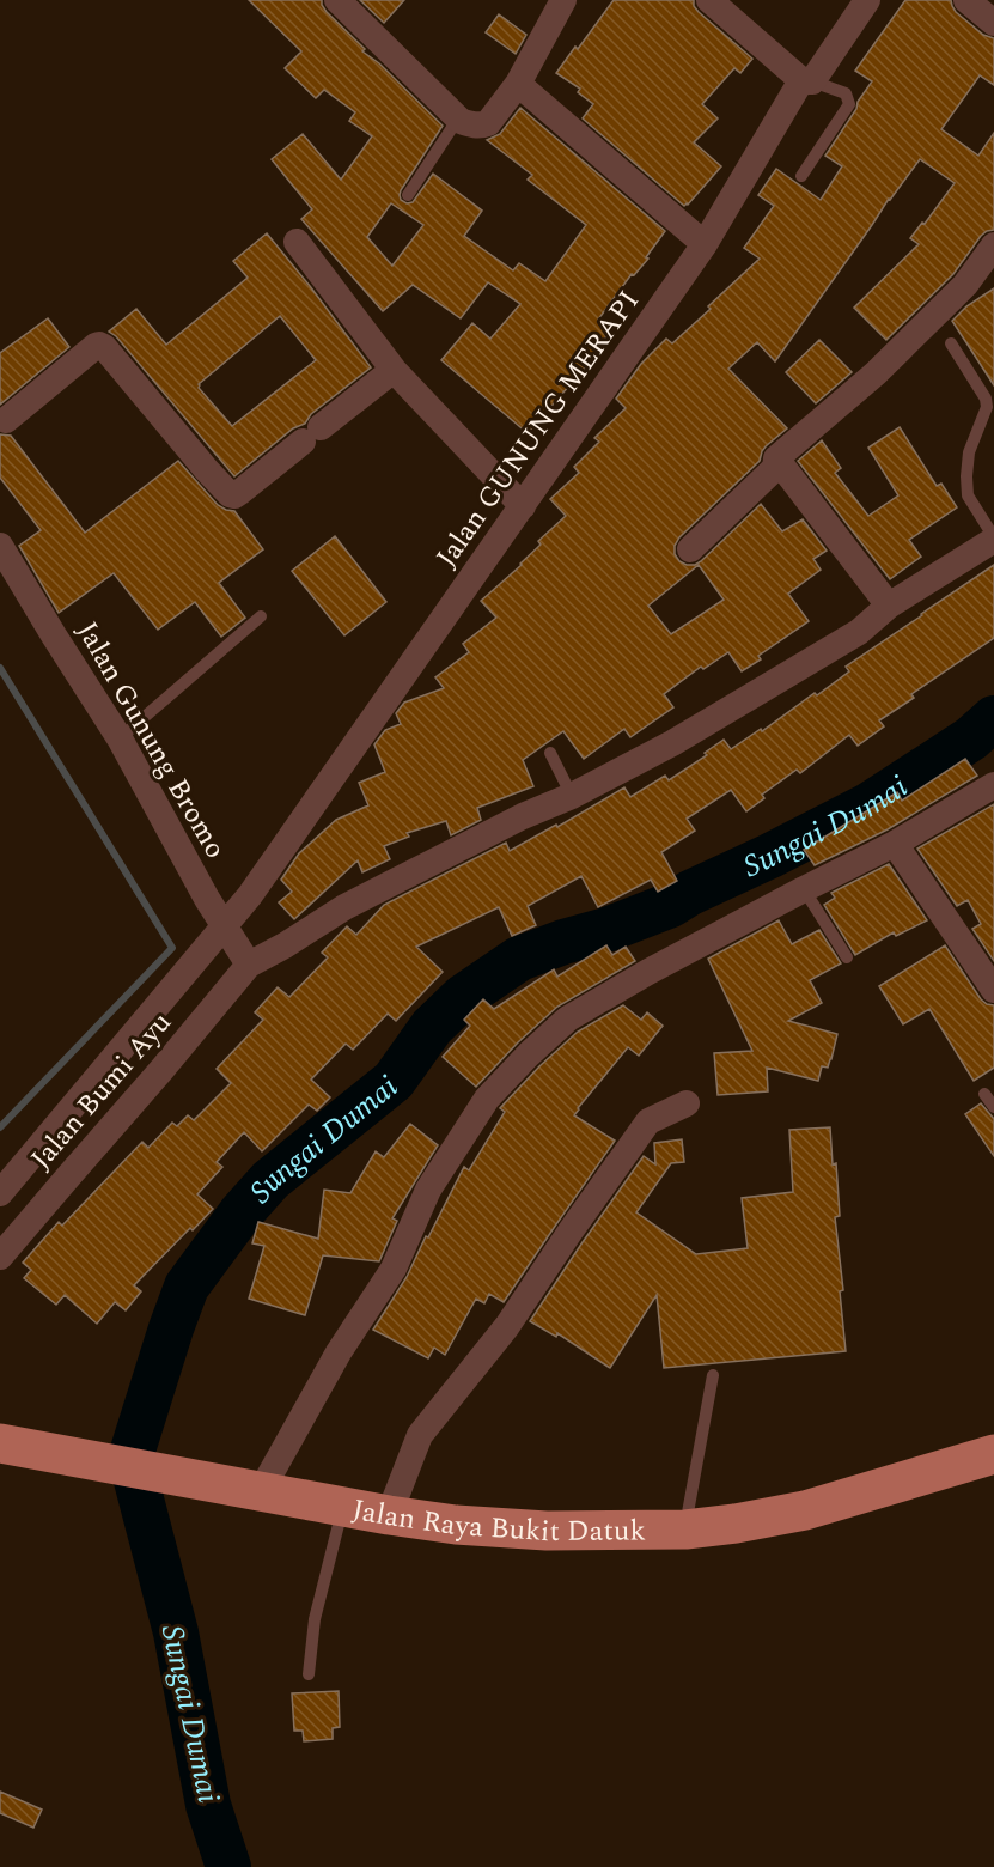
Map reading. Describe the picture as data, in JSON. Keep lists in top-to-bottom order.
{
  "streets": {
    "main road": ["Jalan Raya Bukit Datuk"],
    "street": ["Jalan GUNUNG MERAPI", "Jalan Gunung Bromo", "Jalan Bumi Ayu"]
  },
  "crossings": [
    ["Jalan GUNUNG MERAPI", "Jalan Gunung Bromo"],
    ["Jalan GUNUNG MERAPI", "Jalan Bumi Ayu"],
    ["Jalan Gunung Bromo", "Jalan Bumi Ayu"]
  ],
  "water": ["Sungai Dumai"]
}
